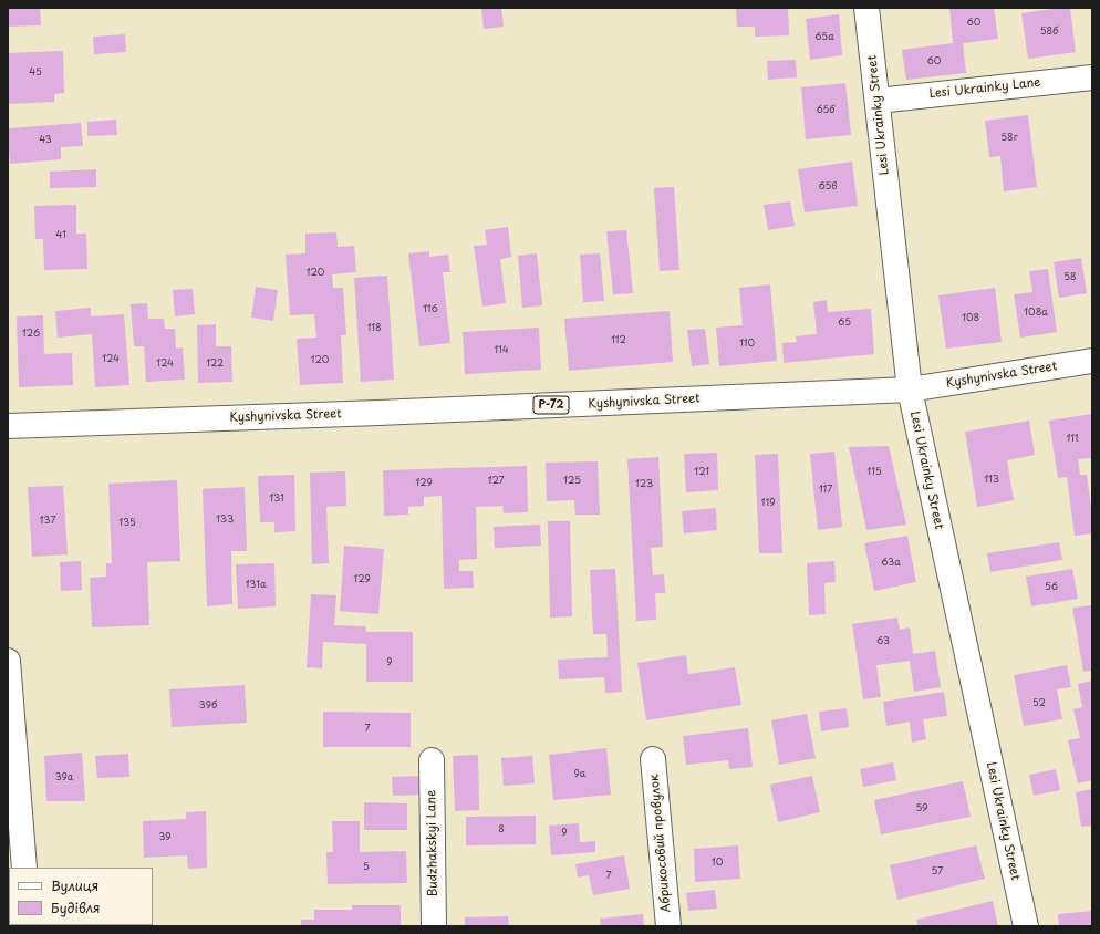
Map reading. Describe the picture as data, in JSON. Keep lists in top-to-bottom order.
{
  "streets": {
    "street": [
      "Lesi Ukrainky Lane",
      "Lesi Ukrainky Street",
      "Kyshynivska Street",
      "Р-72",
      "Budzhakskyi Lane",
      "Абрикосовий провулок"
    ]
  },
  "crossings": [
    ["Lesi Ukrainky Lane", "Lesi Ukrainky Street"],
    ["Lesi Ukrainky Street", "Kyshynivska Street"]
  ],
  "house_numbers": [
    "60",
    "58б",
    "65а",
    "60",
    "45",
    "65б",
    "58г",
    "43",
    "65в",
    "41",
    "120",
    "58",
    "116",
    "108а",
    "108",
    "65",
    "118",
    "126",
    "112",
    "110",
    "114",
    "124",
    "120",
    "124",
    "122",
    "111",
    "121",
    "115",
    "113",
    "127",
    "125",
    "129",
    "123",
    "117",
    "131",
    "119",
    "133",
    "137",
    "135",
    "63а",
    "129",
    "131а",
    "56",
    "63",
    "9",
    "52",
    "39б",
    "7",
    "9а",
    "39а",
    "59",
    "8",
    "9",
    "39",
    "10",
    "5",
    "57",
    "7"
  ],
  "legend": ["Вулиця", "Будівля"]
}
